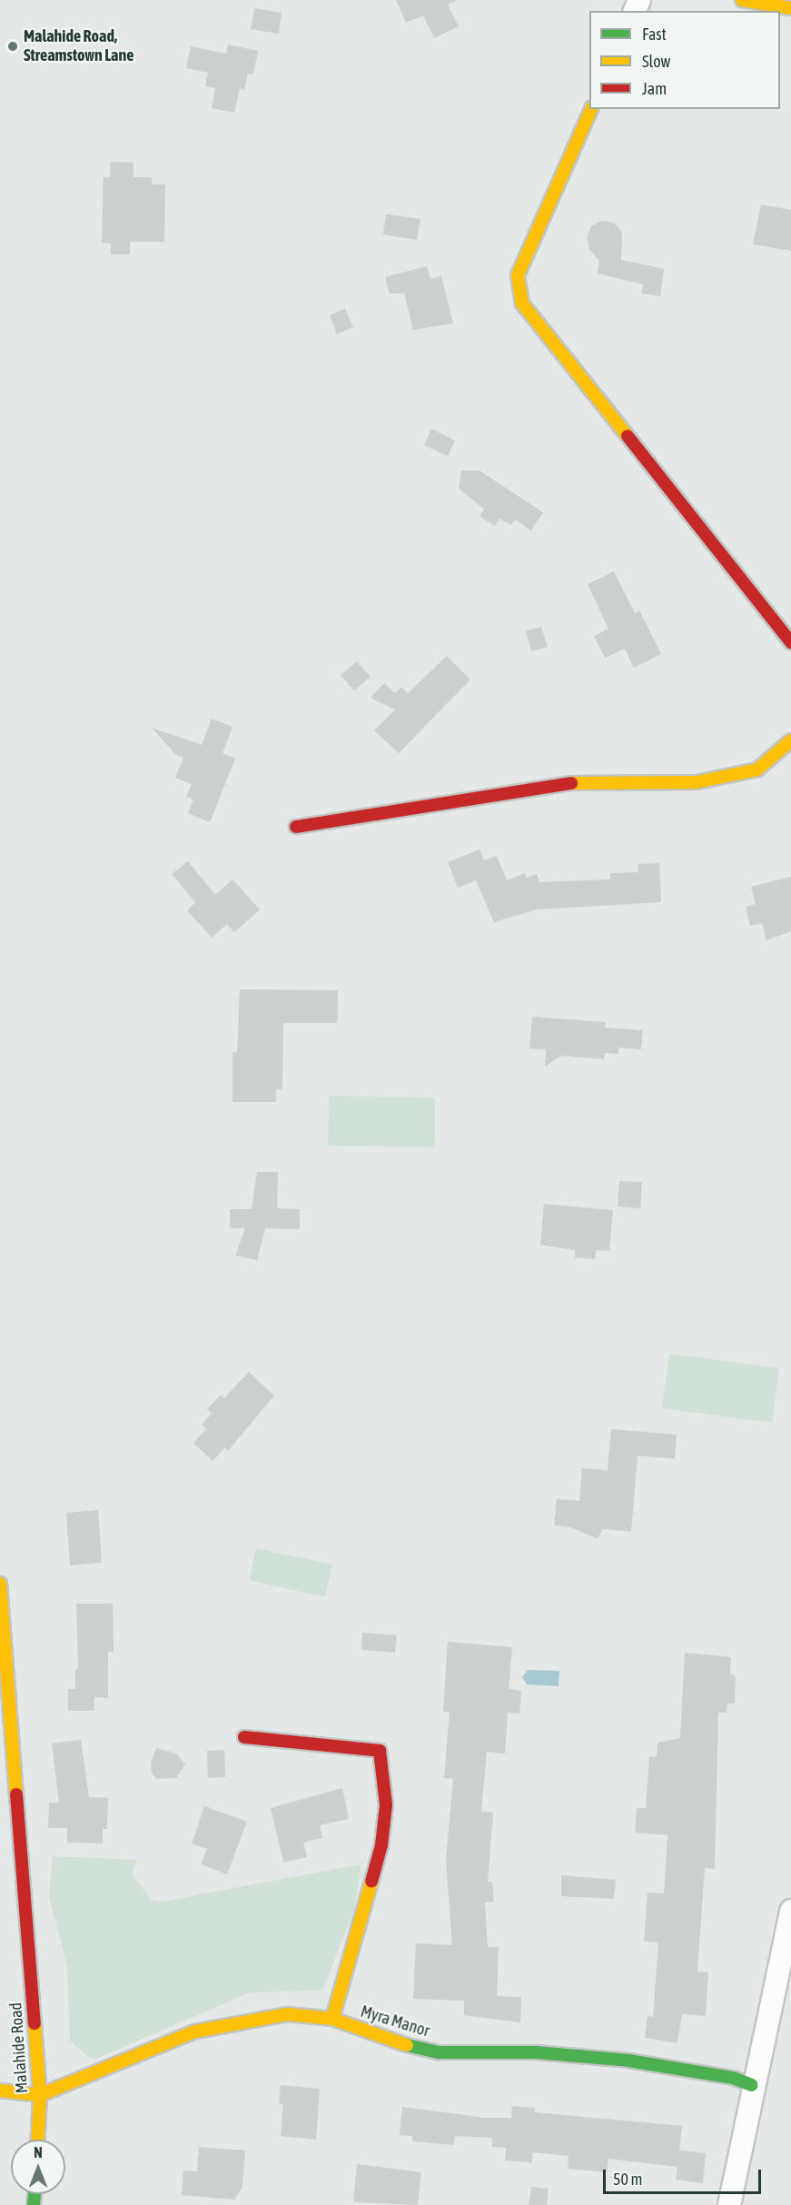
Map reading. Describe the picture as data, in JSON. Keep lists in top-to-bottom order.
{
  "streets": {
    "street": ["Myra Manor", "Malahide Road"]
  },
  "crossings": [
    ["Myra Manor", "Malahide Road"]
  ],
  "places": ["Malahide Road, Streamstown Lane"],
  "legend": ["Fast", "Slow", "Jam"],
  "scale_bar": "50 m",
  "north": "top"
}
